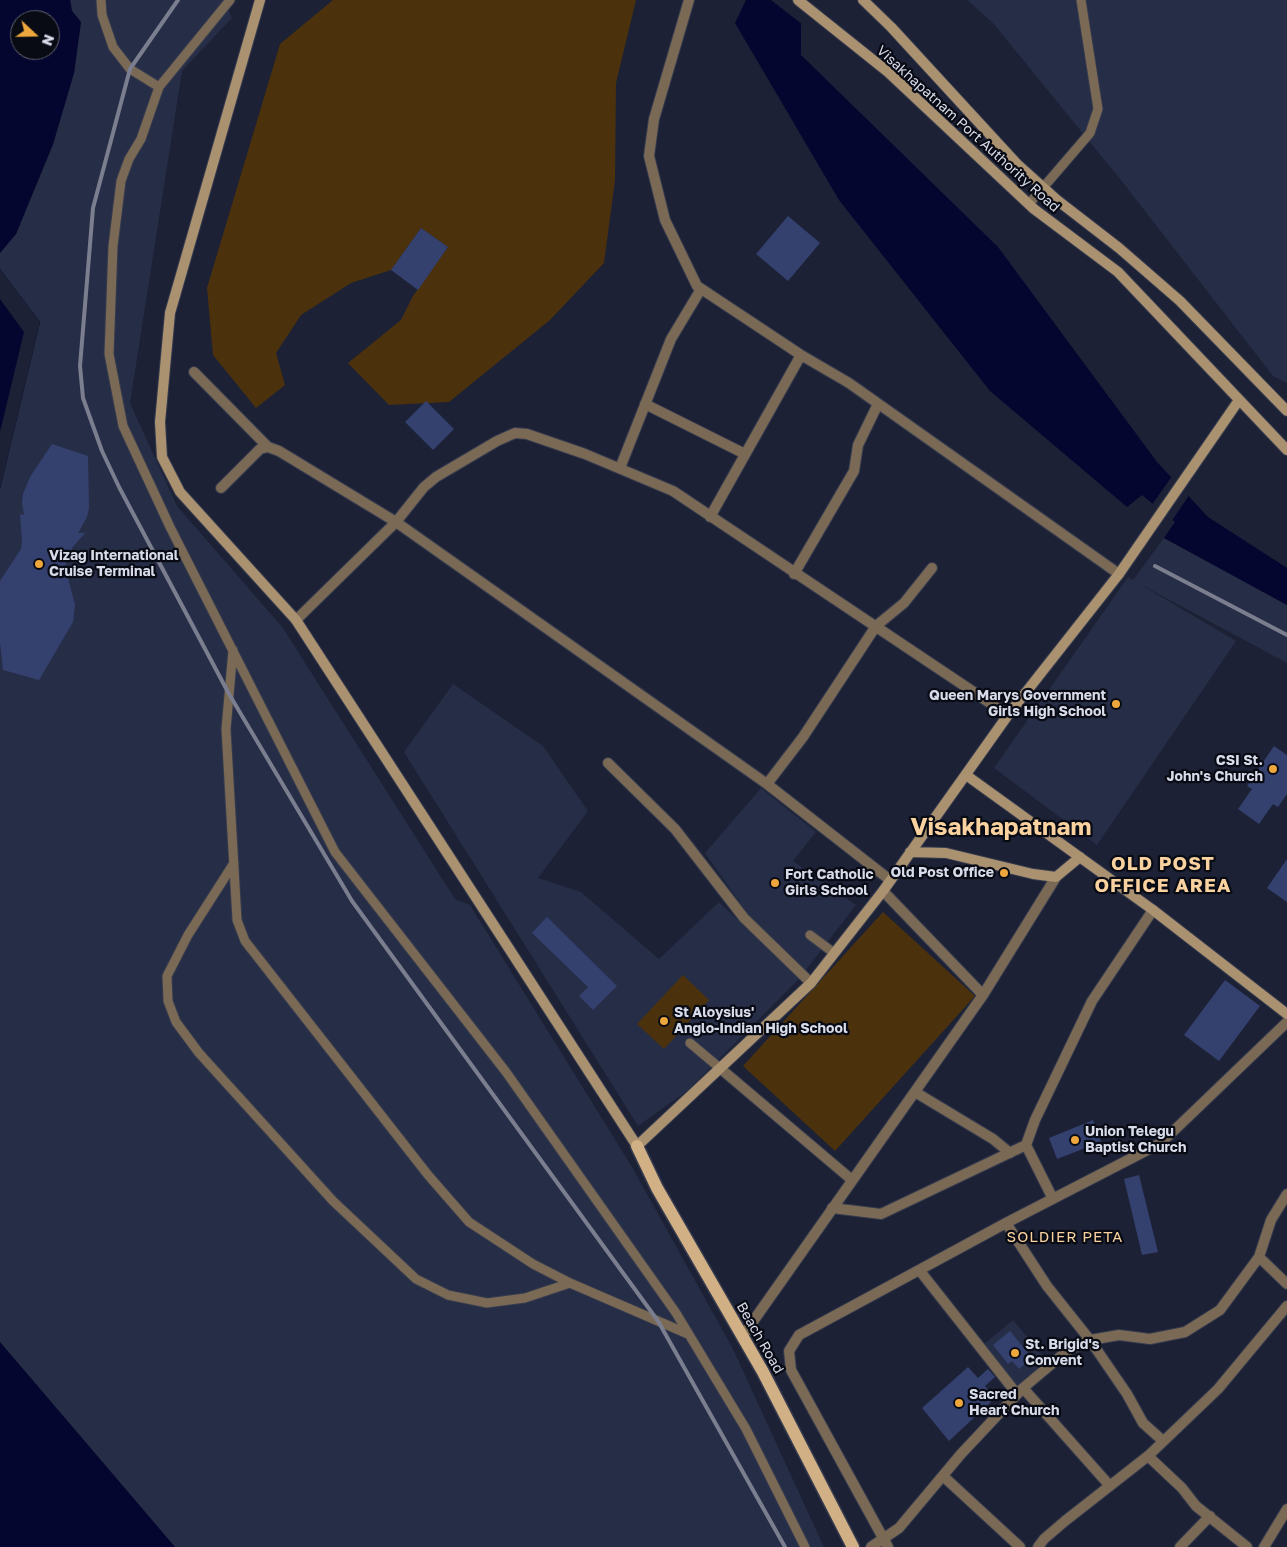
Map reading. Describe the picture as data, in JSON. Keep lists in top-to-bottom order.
{
  "streets": {
    "main road": ["Visakhapatnam Port Authority Road", "Beach Road"]
  },
  "districts": ["Visakhapatnam", "OLD POST OFFICE AREA", "SOLDIER PETA"],
  "places": [
    "Vizag International Cruise Terminal",
    "Queen Marys Government Girls High School",
    "CSI St. John's Church",
    "Old Post Office",
    "Fort Catholic Girls School",
    "St Aloysius' Anglo-Indian High School",
    "Union Telegu Baptist Church",
    "St. Brigid's Convent",
    "Sacred Heart Church"
  ],
  "north": "right"
}
